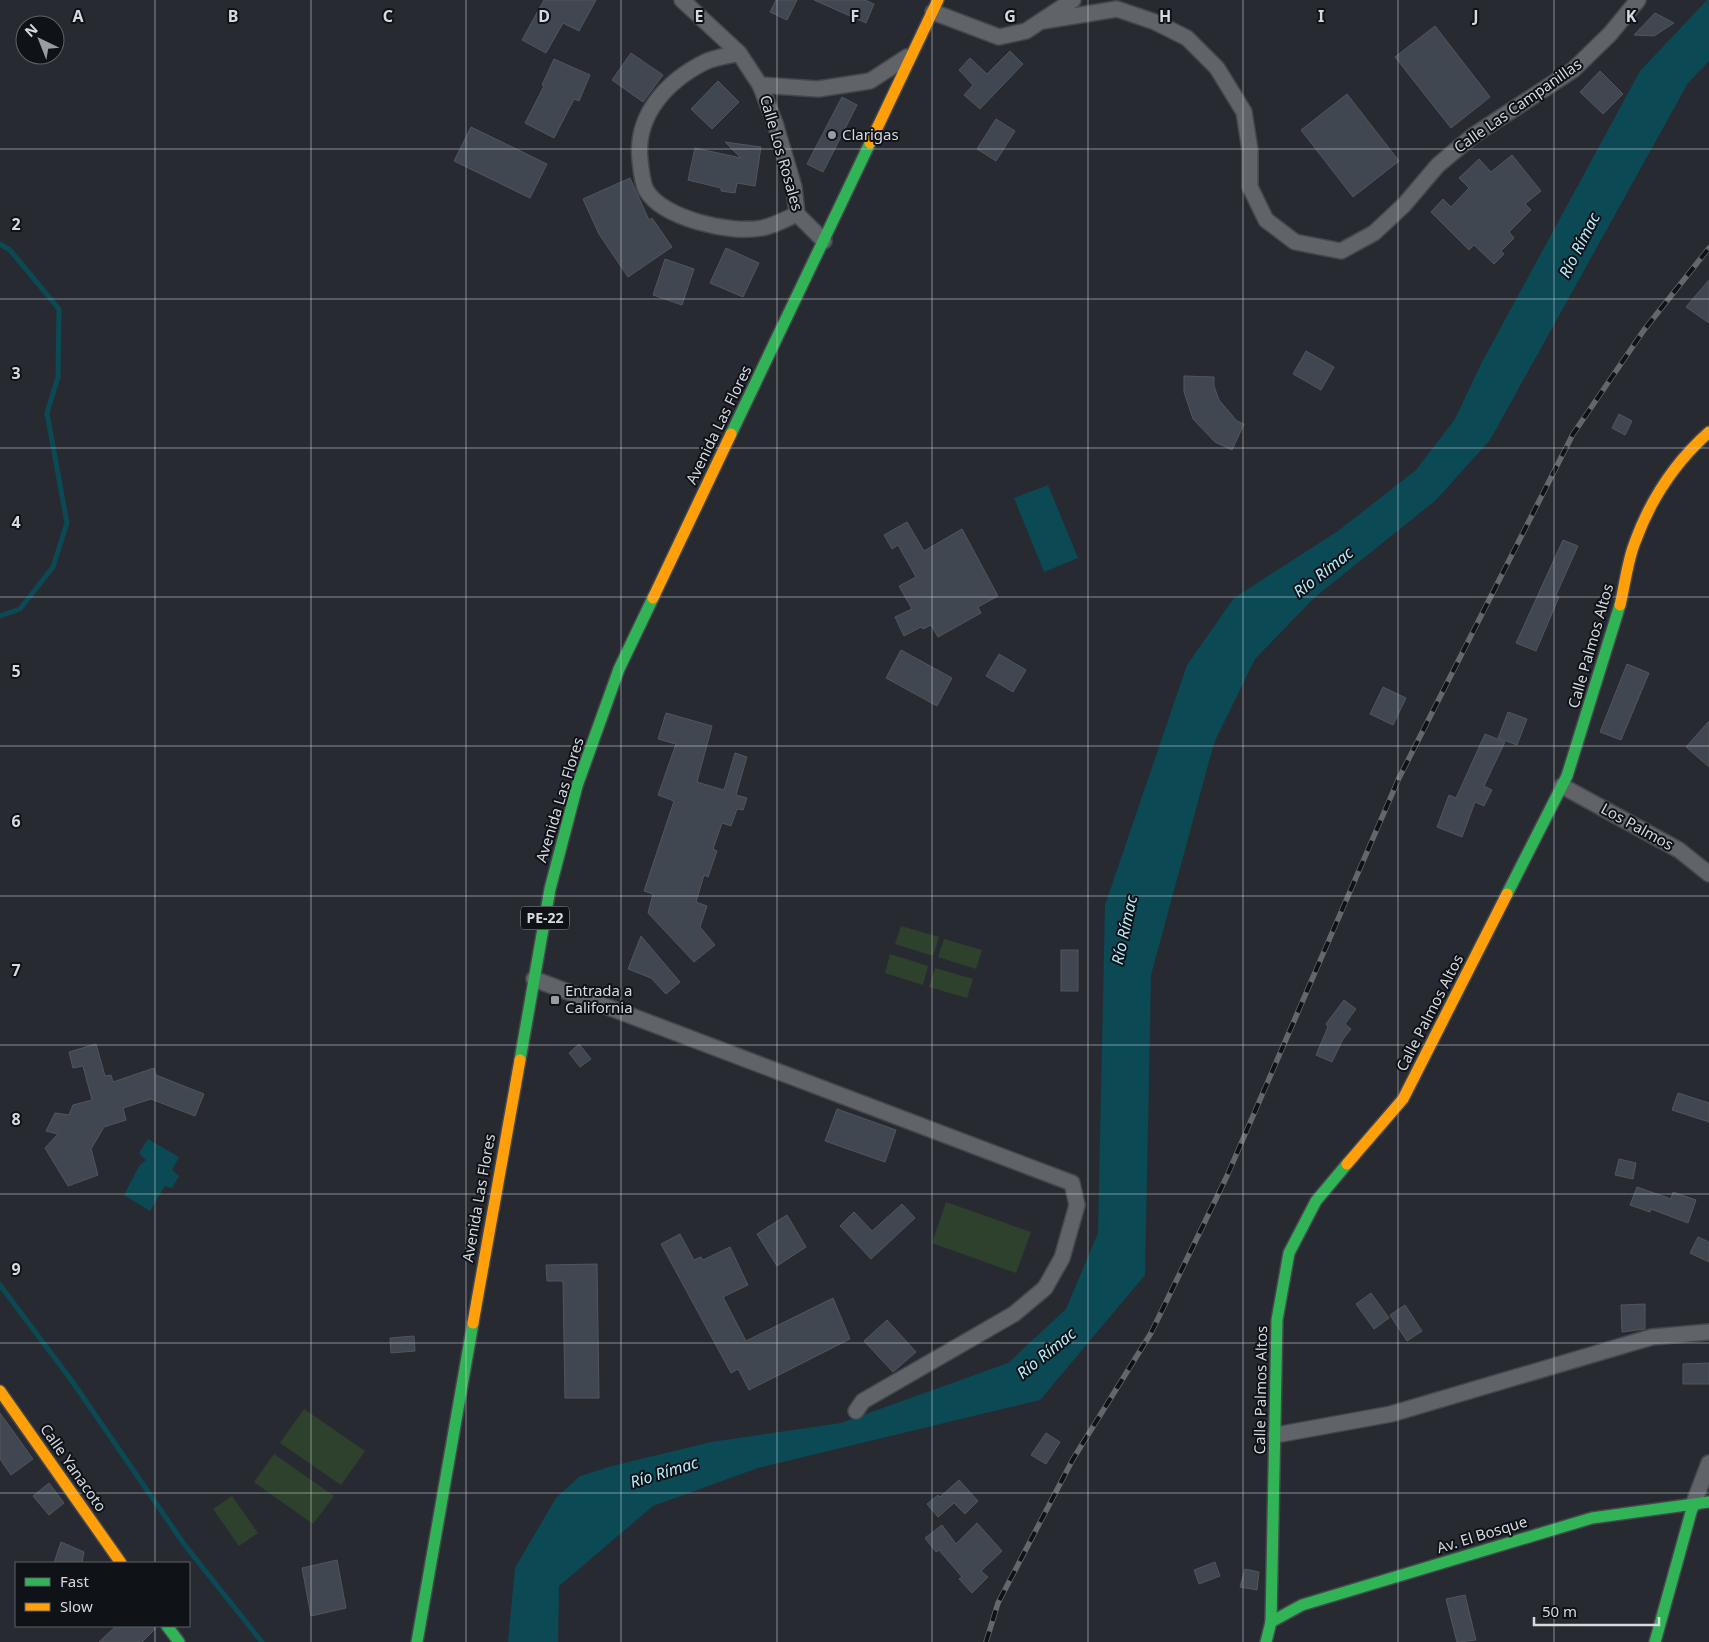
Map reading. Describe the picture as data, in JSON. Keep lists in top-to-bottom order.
{
  "streets": {
    "main road": [
      "Avenida Las Flores",
      "Calle Palmos Altos",
      "PE-22",
      "Calle Yanacoto",
      "Av. El Bosque"
    ],
    "street": ["Calle Las Campanillas", "Calle Los Rosales", "Los Palmos"]
  },
  "crossings": [
    ["Calle Los Rosales", "Avenida Las Flores"],
    ["Calle Palmos Altos", "Los Palmos"],
    ["Calle Palmos Altos", "Av. El Bosque"]
  ],
  "water": ["Río Rímac"],
  "places": {
    "other": ["Clarigas"],
    "transit": ["Entrada a California"]
  },
  "legend": ["Fast", "Slow"],
  "scale_bar": "50 m",
  "north": "top left",
  "grid": {
    "columns": [
      "A",
      "B",
      "C",
      "D",
      "E",
      "F",
      "G",
      "H",
      "I",
      "J",
      "K"
    ],
    "rows": [
      "2",
      "3",
      "4",
      "5",
      "6",
      "7",
      "8",
      "9"
    ]
  }
}
